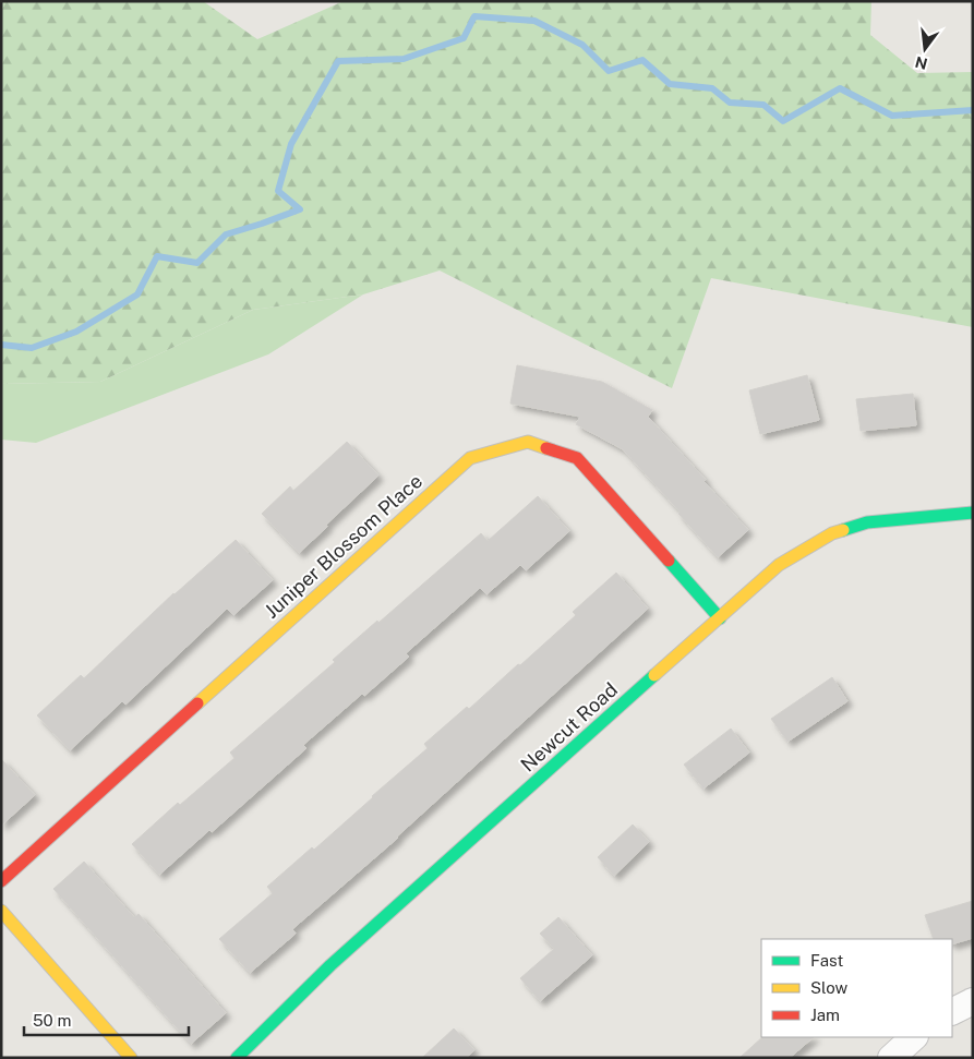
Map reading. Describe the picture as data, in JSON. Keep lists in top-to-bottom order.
{
  "streets": {
    "street": ["Juniper Blossom Place", "Newcut Road"]
  },
  "crossings": [
    ["Juniper Blossom Place", "Newcut Road"]
  ],
  "legend": ["Fast", "Slow", "Jam"],
  "scale_bar": "50 m",
  "north": "bottom"
}
